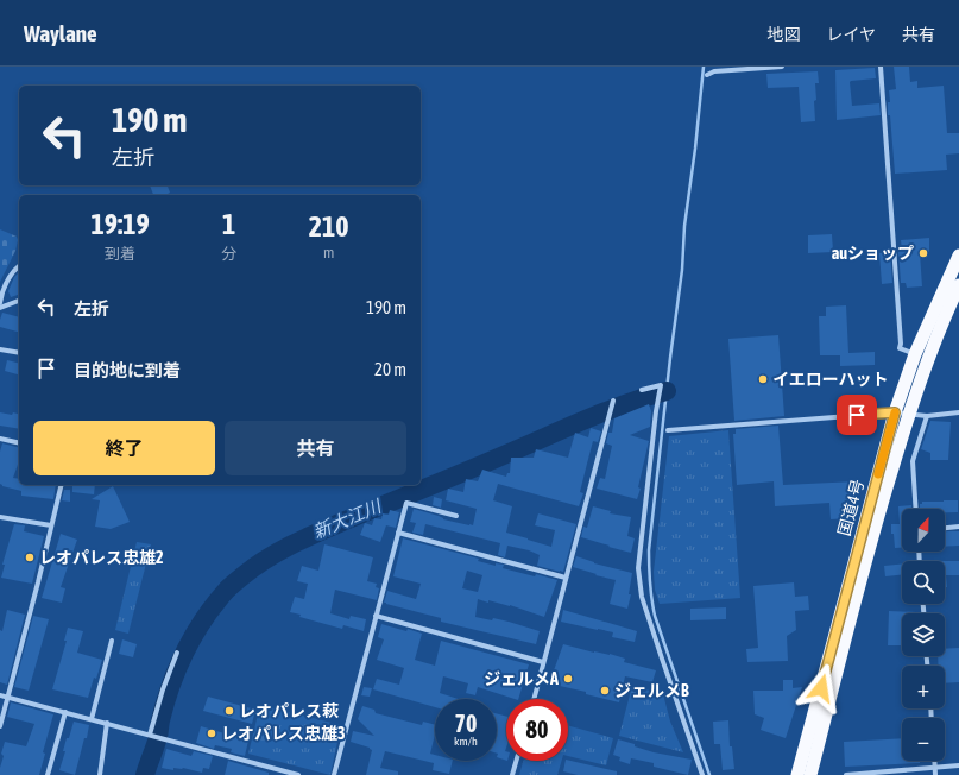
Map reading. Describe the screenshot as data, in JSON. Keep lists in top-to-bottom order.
{
  "streets": {
    "highway": ["国道4号"]
  },
  "water": ["新大江川"],
  "places": [
    "auショップ",
    "イエローハット",
    "レオパレス忠雄2",
    "ジェルメA",
    "ジェルメB",
    "レオパレス萩",
    "レオパレス忠雄3"
  ],
  "north": "top",
  "page": {
    "header": "Waylane",
    "nav": ["地図", "レイヤ", "共有"],
    "turn": ["190 m", "左折"],
    "eta": [
      "19:19",
      "到着",
      "1",
      "分",
      "210",
      "m"
    ],
    "list": [
      {
        "name": "左折",
        "value": "190 m"
      },
      {
        "name": "目的地に到着",
        "value": "20 m"
      }
    ],
    "buttons": ["終了", "共有"],
    "map_buttons": ["+", "−"],
    "speed": "70 km/h",
    "limit": "80"
  }
}
